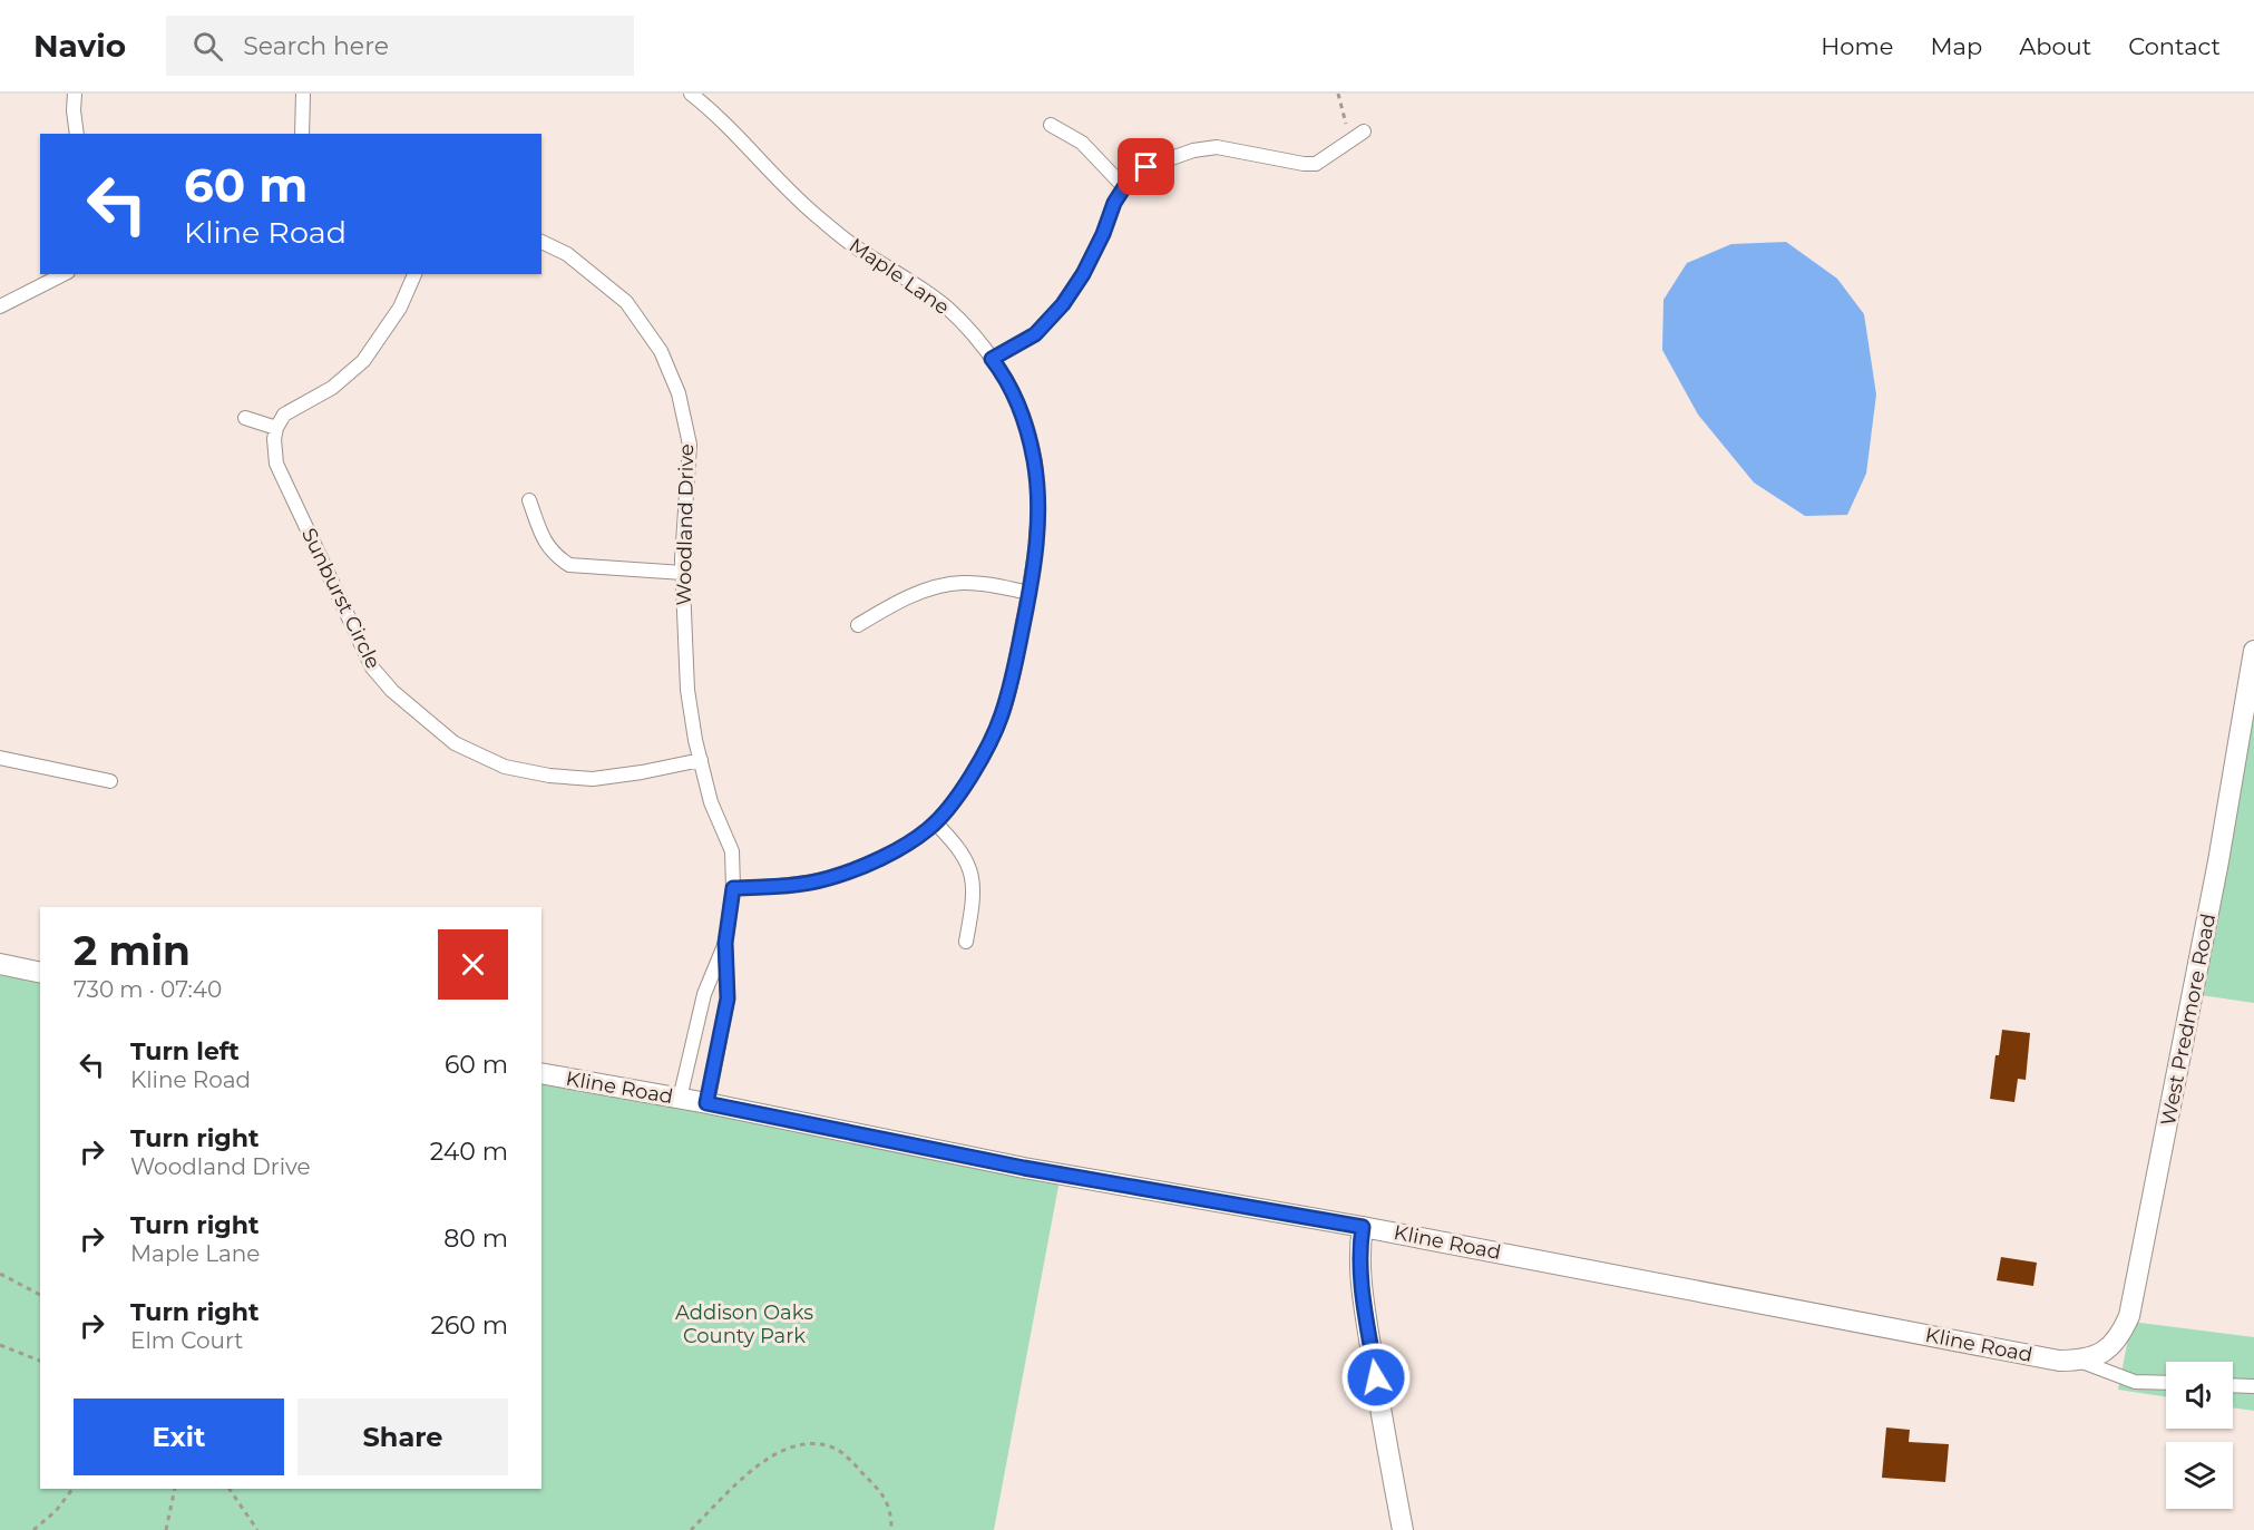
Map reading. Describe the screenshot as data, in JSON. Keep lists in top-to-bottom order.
{
  "streets": {
    "street": [
      "Maple Lane",
      "Woodland Drive",
      "Sunburst Circle",
      "West Predmore Road",
      "Kline Road"
    ]
  },
  "crossings": [
    ["Maple Lane", "Woodland Drive"],
    ["Woodland Drive", "Sunburst Circle"],
    ["Woodland Drive", "Kline Road"],
    ["West Predmore Road", "Kline Road"]
  ],
  "parks": ["Addison Oaks County Park"],
  "page": {
    "header": "Navio",
    "search": "Search here",
    "nav": [
      "Home",
      "Map",
      "About",
      "Contact"
    ],
    "turn": ["60 m", "Kline Road"],
    "heading": ["2 min", "730 m · 07:40"],
    "list": [
      {
        "name": "Turn left",
        "note": "Kline Road",
        "value": "60 m"
      },
      {
        "name": "Turn right",
        "note": "Woodland Drive",
        "value": "240 m"
      },
      {
        "name": "Turn right",
        "note": "Maple Lane",
        "value": "80 m"
      },
      {
        "name": "Turn right",
        "note": "Elm Court",
        "value": "260 m"
      }
    ],
    "buttons": ["Exit", "Share"]
  }
}
